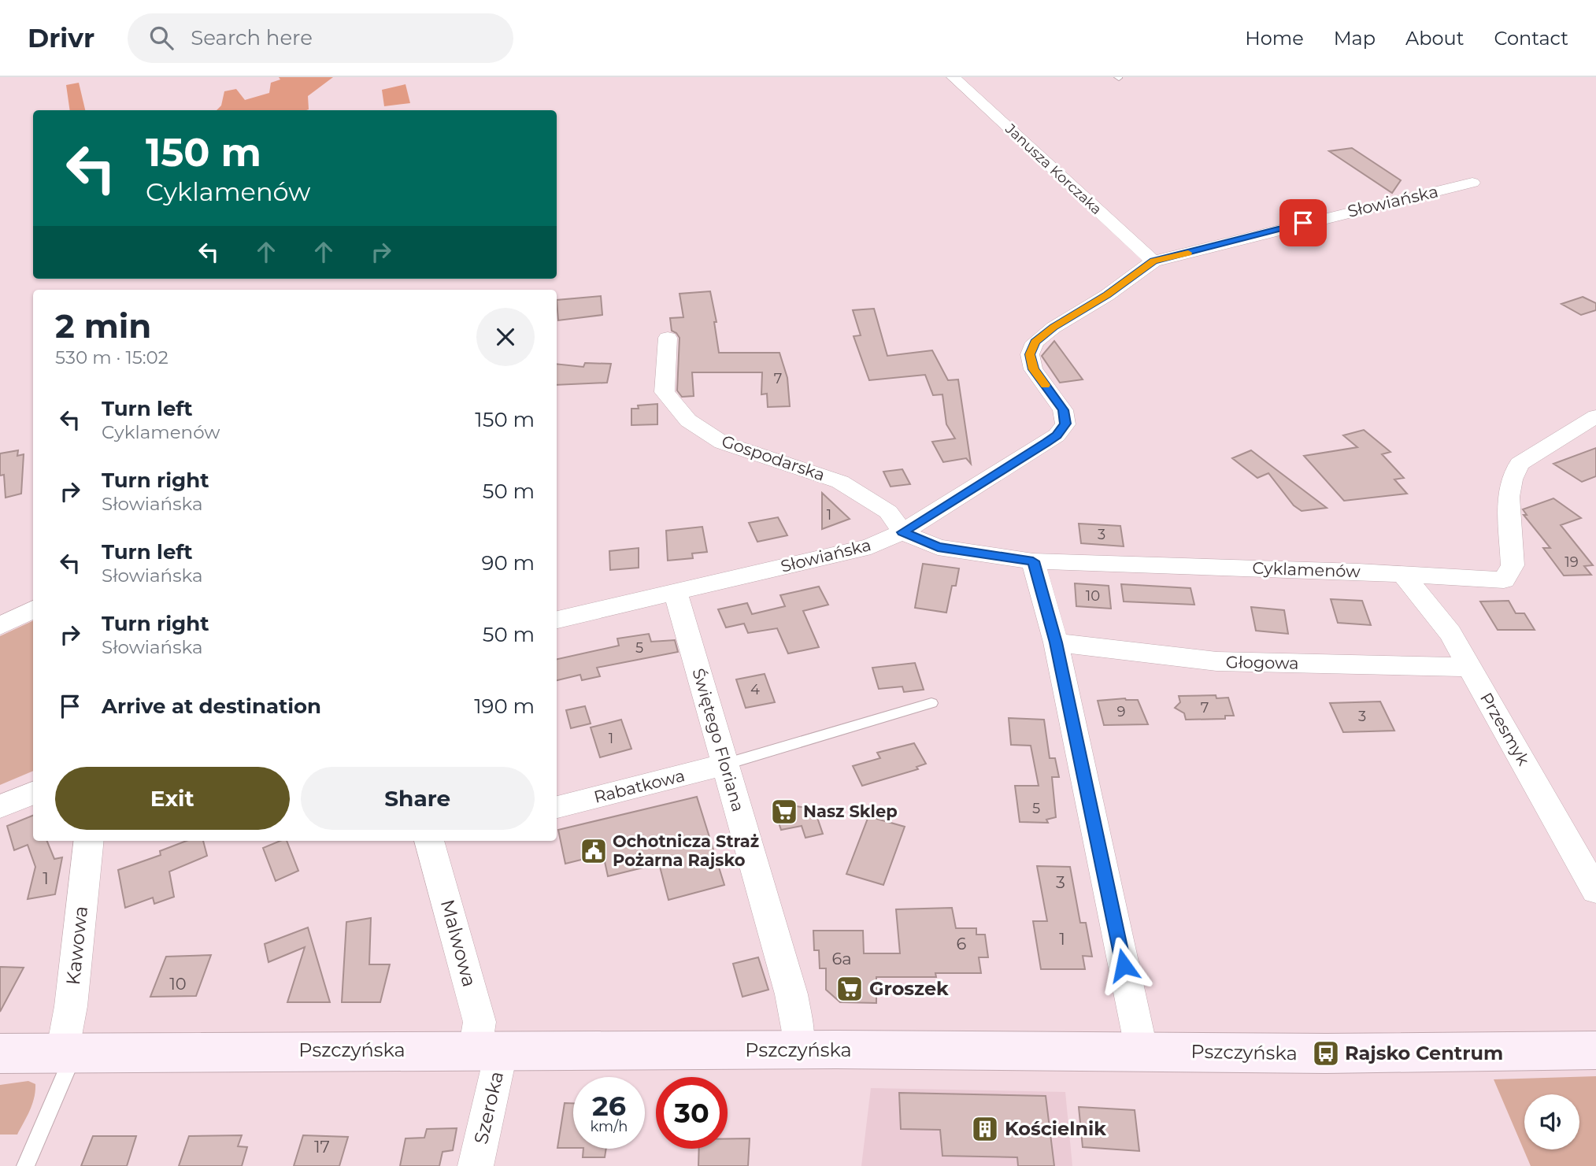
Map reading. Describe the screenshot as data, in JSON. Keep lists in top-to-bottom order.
{
  "streets": {
    "main road": ["Pszczyńska"],
    "street": [
      "Janusza Korczaka",
      "Słowiańska",
      "Gospodarska",
      "Cyklamenów",
      "Głogowa",
      "Przesmyk",
      "Świętego Floriana",
      "Rabatkowa",
      "Malwowa",
      "Kawowa",
      "Szeroka"
    ]
  },
  "crossings": [
    ["Janusza Korczaka", "Słowiańska"],
    ["Słowiańska", "Gospodarska"],
    ["Słowiańska", "Cyklamenów"],
    ["Słowiańska", "Świętego Floriana"],
    ["Gospodarska", "Cyklamenów"],
    ["Cyklamenów", "Przesmyk"],
    ["Głogowa", "Przesmyk"],
    ["Świętego Floriana", "Rabatkowa"],
    ["Świętego Floriana", "Pszczyńska"],
    ["Malwowa", "Pszczyńska"],
    ["Malwowa", "Szeroka"],
    ["Kawowa", "Pszczyńska"],
    ["Pszczyńska", "Szeroka"]
  ],
  "places": {
    "supermarket": ["Nasz Sklep", "Groszek"],
    "public building": ["Ochotnicza Straż Pożarna Rajsko"],
    "bus stop": ["Rajsko Centrum"],
    "building": ["Kościelnik"]
  },
  "house_numbers": [
    "7",
    "1",
    "3",
    "19",
    "10",
    "5",
    "4",
    "7",
    "9",
    "3",
    "1",
    "5",
    "1",
    "3",
    "1",
    "6",
    "6a",
    "10",
    "17"
  ],
  "page": {
    "header": "Drivr",
    "search": "Search here",
    "nav": [
      "Home",
      "Map",
      "About",
      "Contact"
    ],
    "turn": ["150 m", "Cyklamenów"],
    "heading": ["2 min", "530 m · 15:02"],
    "list": [
      {
        "name": "Turn left",
        "note": "Cyklamenów",
        "value": "150 m"
      },
      {
        "name": "Turn right",
        "note": "Słowiańska",
        "value": "50 m"
      },
      {
        "name": "Turn left",
        "note": "Słowiańska",
        "value": "90 m"
      },
      {
        "name": "Turn right",
        "note": "Słowiańska",
        "value": "50 m"
      },
      {
        "name": "Arrive at destination",
        "value": "190 m"
      }
    ],
    "buttons": ["Exit", "Share"],
    "speed": "26 km/h",
    "limit": "30"
  }
}
